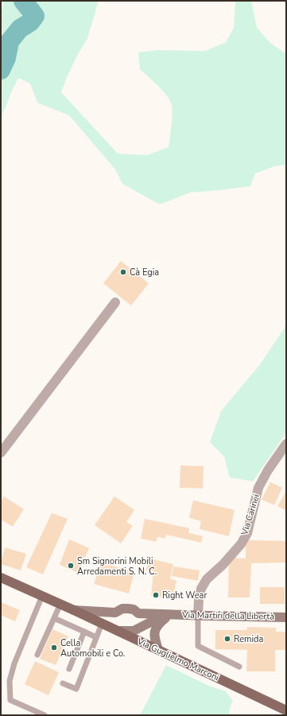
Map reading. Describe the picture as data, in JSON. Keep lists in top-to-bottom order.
{
  "streets": {
    "main road": ["Via Guglielmo Marconi"],
    "street": ["Via Carinei", "Via Martiri della Libertà"]
  },
  "crossings": [
    ["Via Carinei", "Via Martiri della Libertà"],
    ["Via Martiri della Libertà", "Via Guglielmo Marconi"]
  ],
  "places": [
    "Cà Egia",
    "Sm Signorini Mobili Arredamenti S. N. C.",
    "Right Wear",
    "Remida",
    "Cella Automobili e Co."
  ]
}
